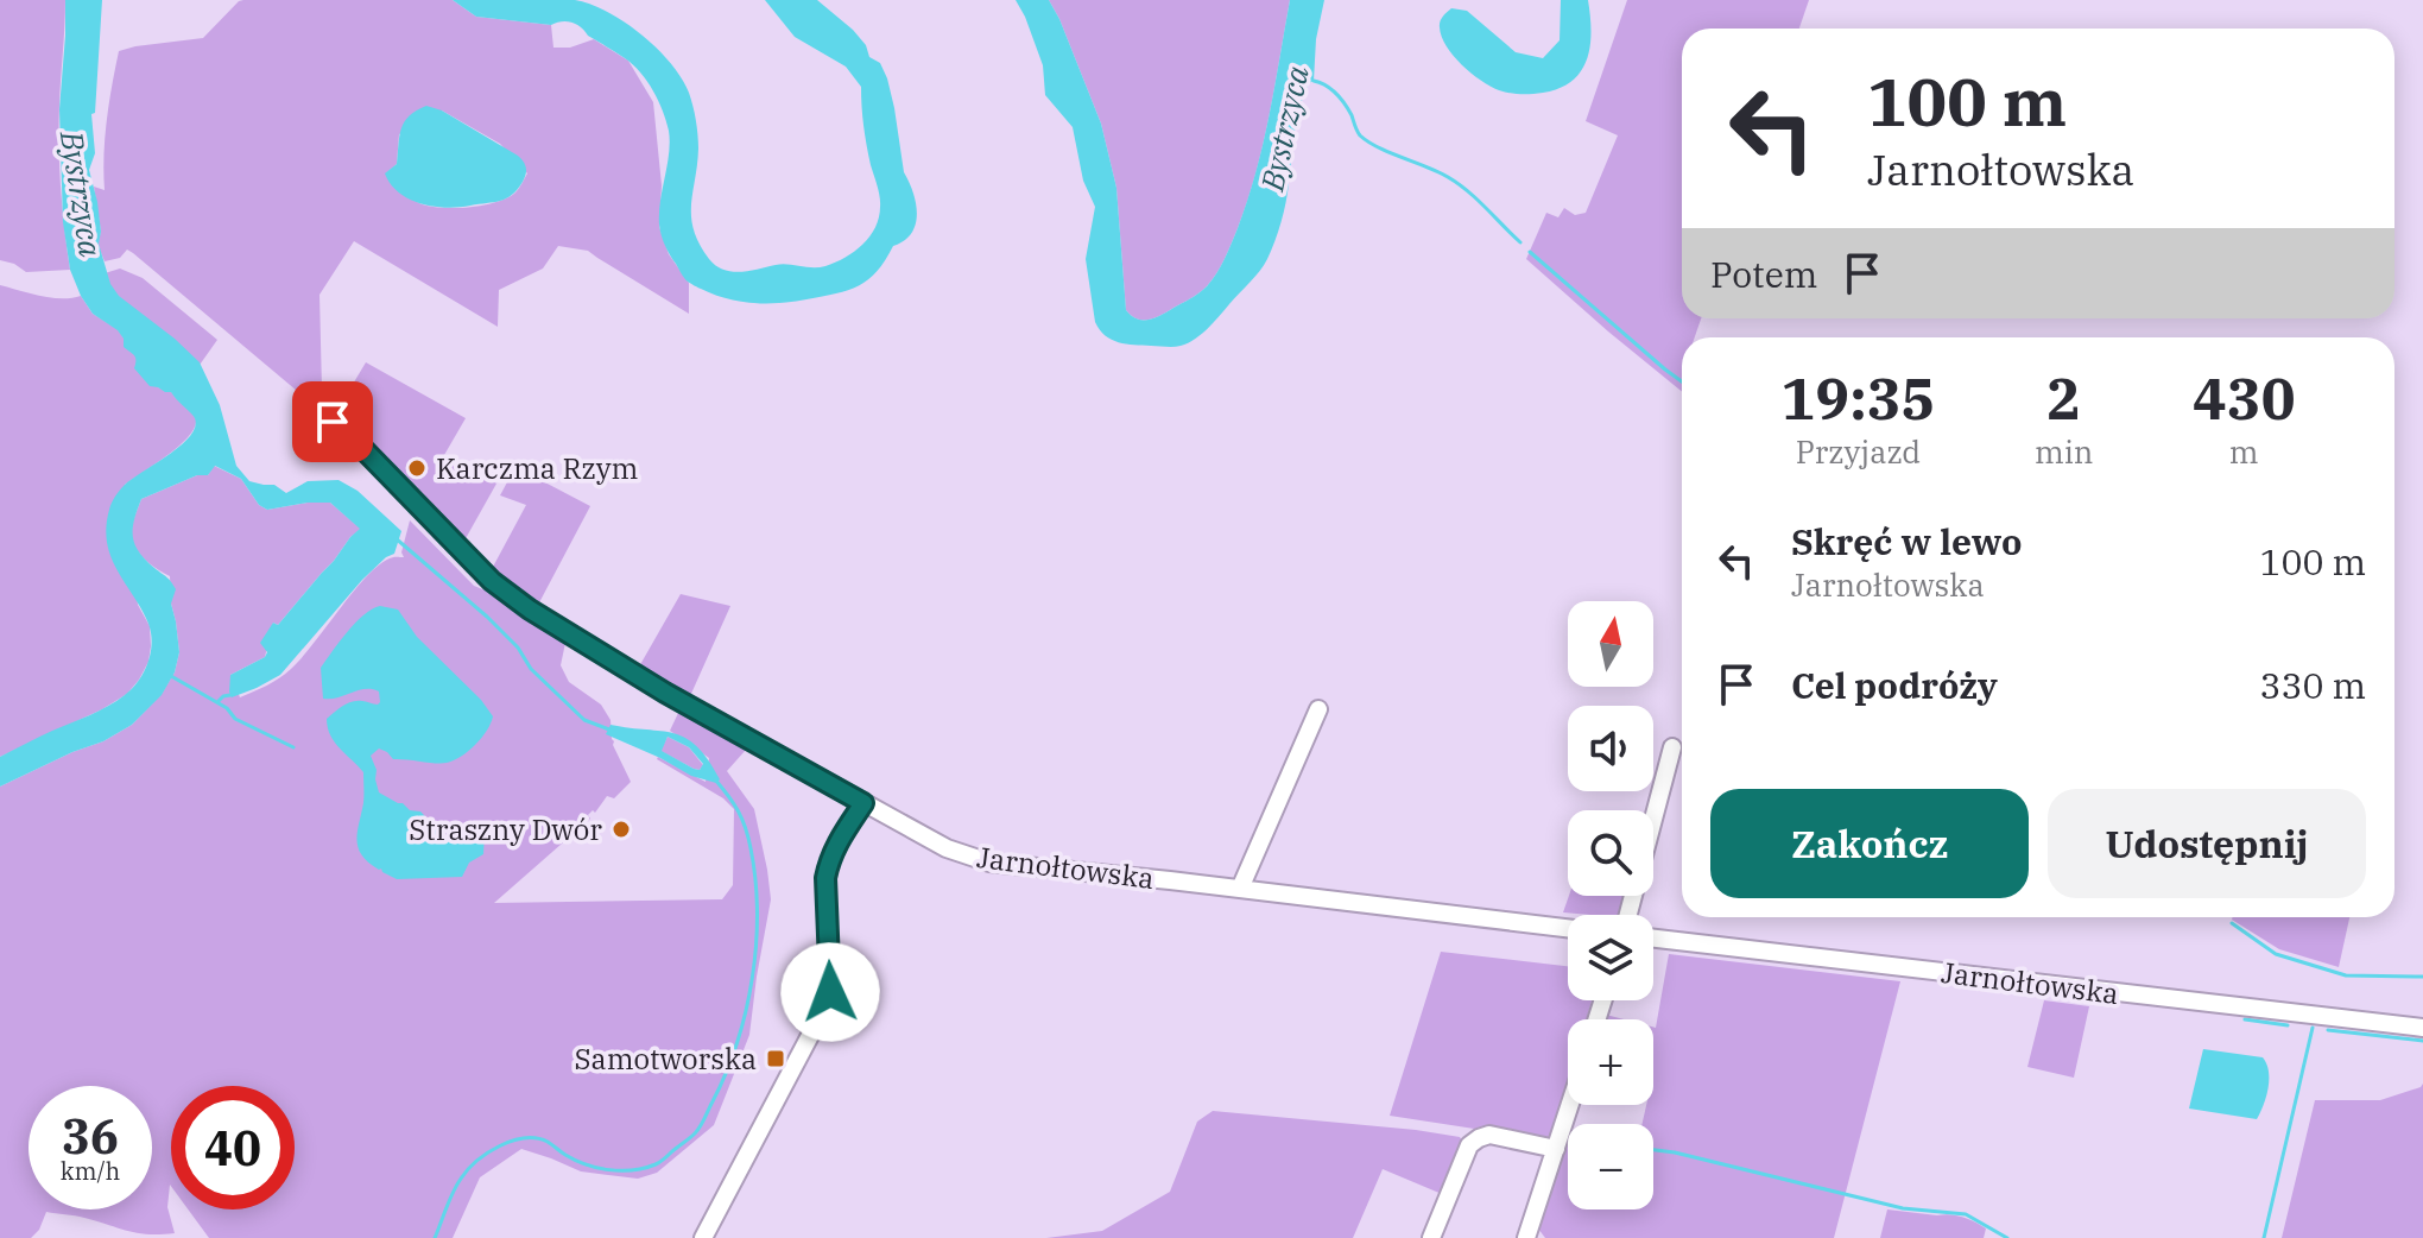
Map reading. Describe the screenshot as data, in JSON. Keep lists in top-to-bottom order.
{
  "streets": {
    "street": ["Jarnołtowska"]
  },
  "water": ["Bystrzyca"],
  "places": {
    "other": ["Karczma Rzym", "Straszny Dwór"],
    "transit": ["Samotworska"]
  },
  "north": "top",
  "page": {
    "turn": ["100 m", "Jarnołtowska"],
    "then": "Potem",
    "eta": [
      "19:35",
      "Przyjazd",
      "2",
      "min",
      "430",
      "m"
    ],
    "list": [
      {
        "name": "Skręć w lewo",
        "note": "Jarnołtowska",
        "value": "100 m"
      },
      {
        "name": "Cel podróży",
        "value": "330 m"
      }
    ],
    "map_buttons": ["+", "−"],
    "buttons": ["Zakończ", "Udostępnij"],
    "speed": "36 km/h",
    "limit": "40"
  }
}
